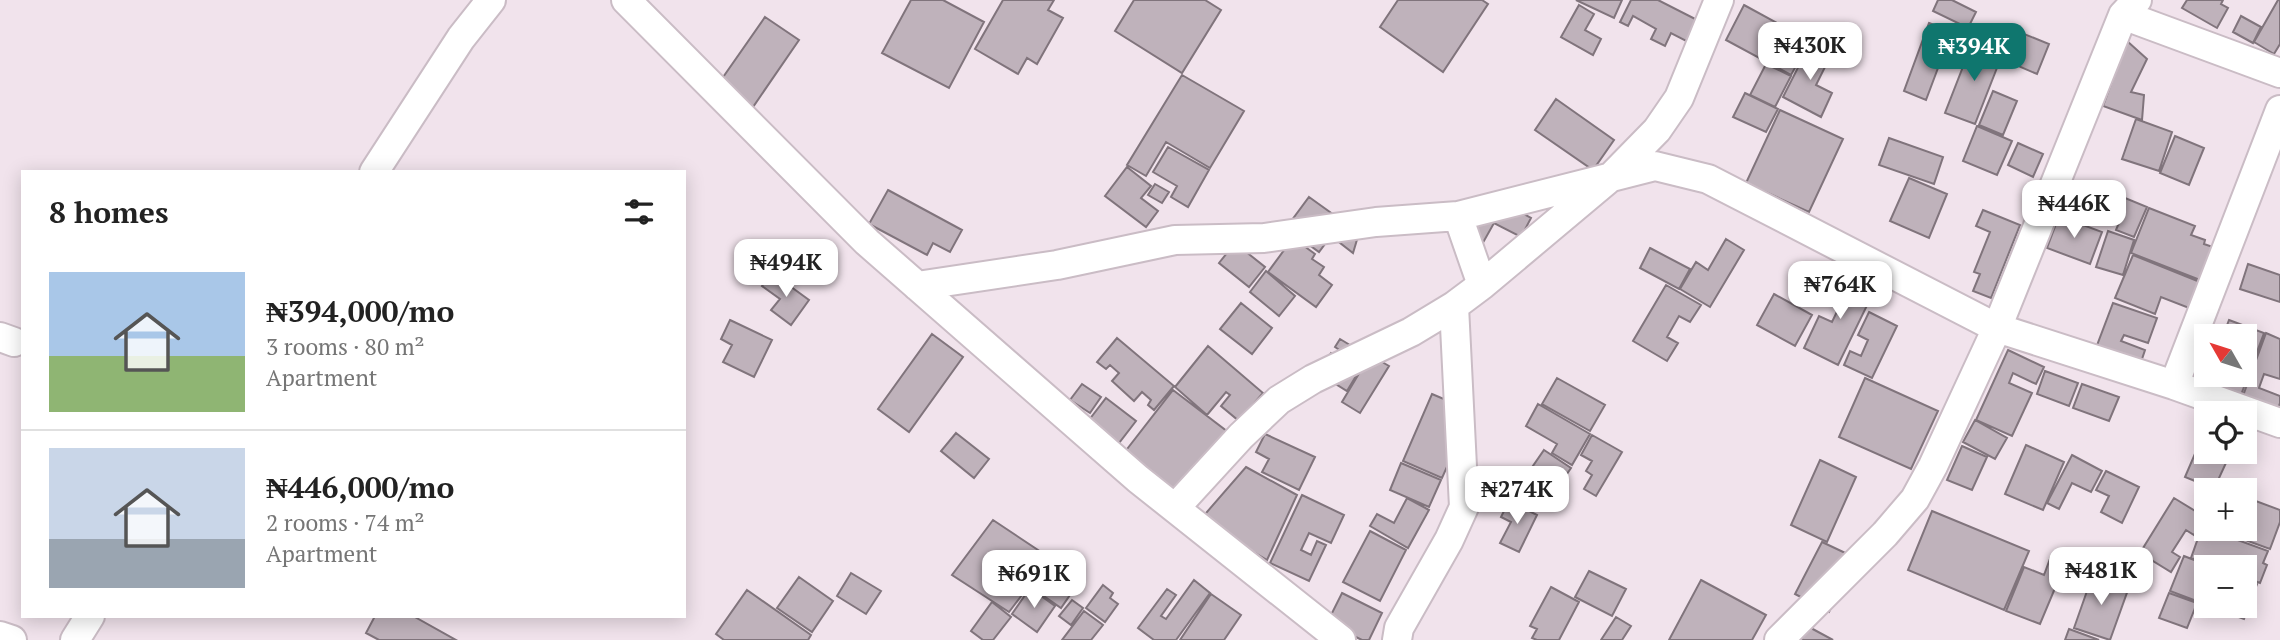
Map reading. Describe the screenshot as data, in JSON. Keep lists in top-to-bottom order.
{
  "north": "top left",
  "page": {
    "price": [
      "₦430K",
      "₦394K",
      "₦446K",
      "₦494K",
      "₦764K",
      "₦274K",
      "₦481K",
      "₦691K"
    ],
    "heading": "8 homes",
    "list": [
      {
        "name": "₦394,000/mo",
        "note": "3 rooms · 80 m² · Apartment"
      },
      {
        "name": "₦446,000/mo",
        "note": "2 rooms · 74 m² · Apartment"
      }
    ],
    "map_buttons": ["+", "−"]
  }
}
